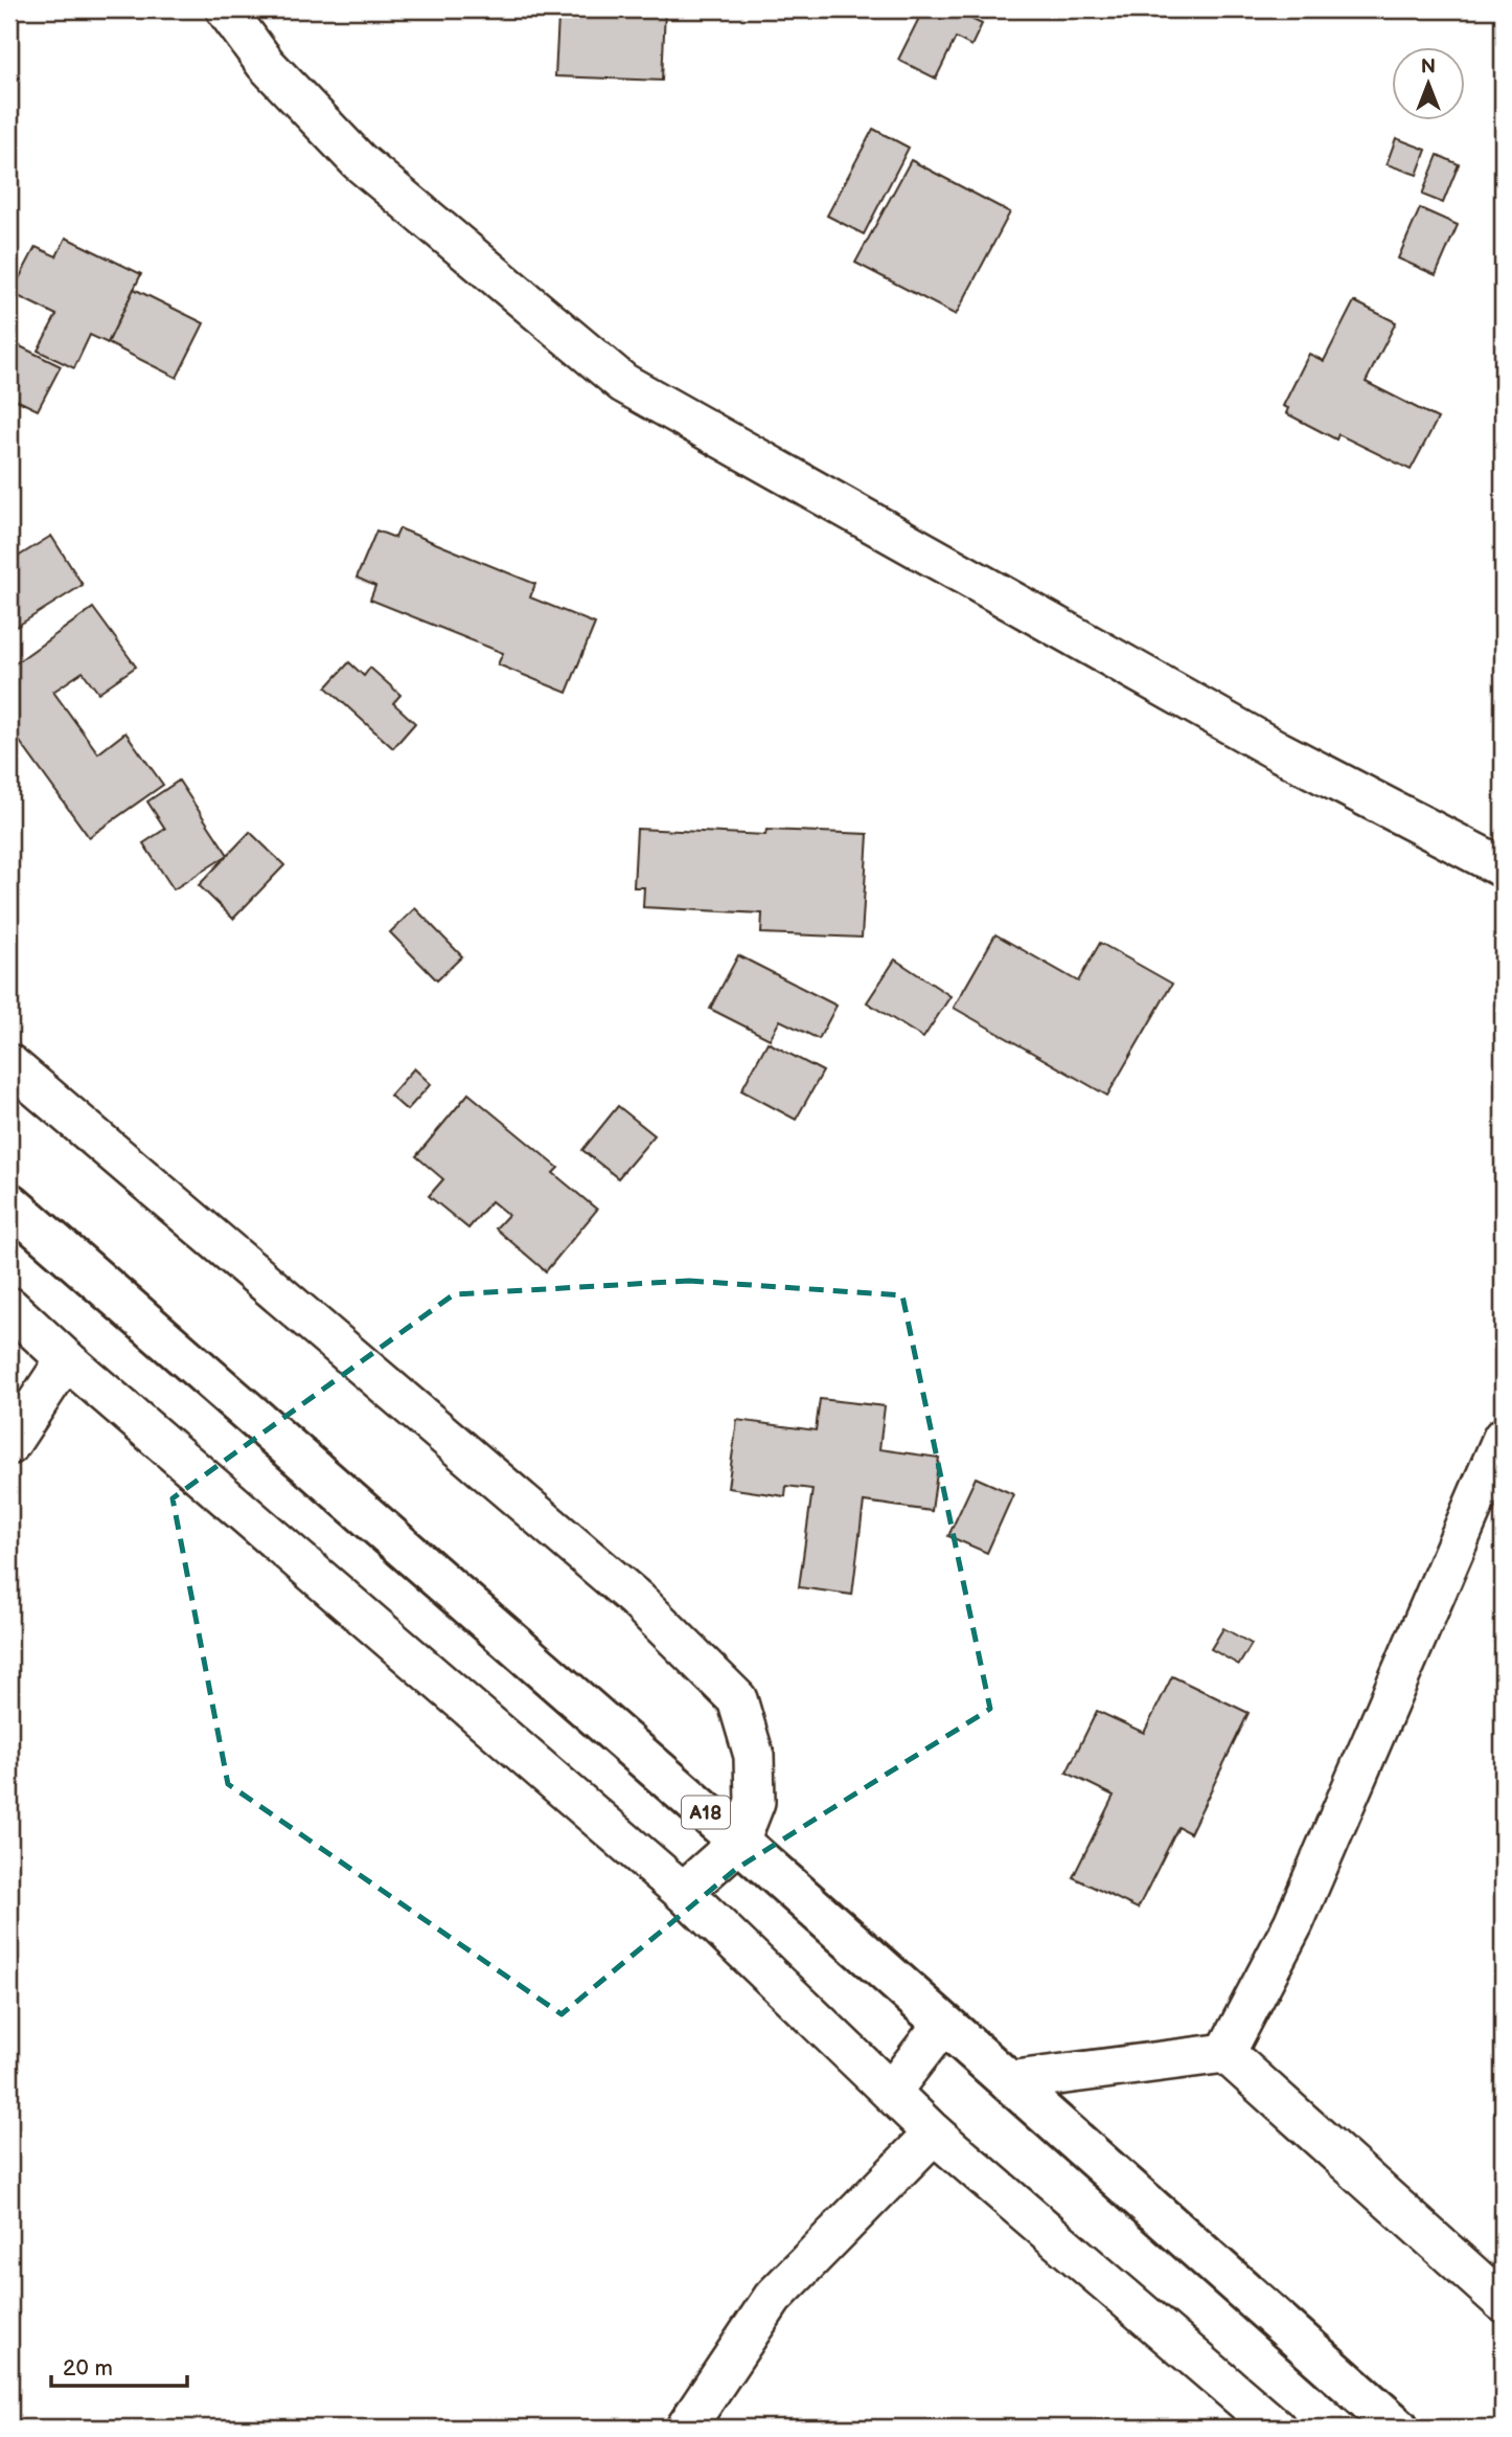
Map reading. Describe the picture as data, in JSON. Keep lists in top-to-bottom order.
{
  "streets": {
    "highway": ["A18"]
  },
  "scale_bar": "20 m",
  "north": "top"
}
